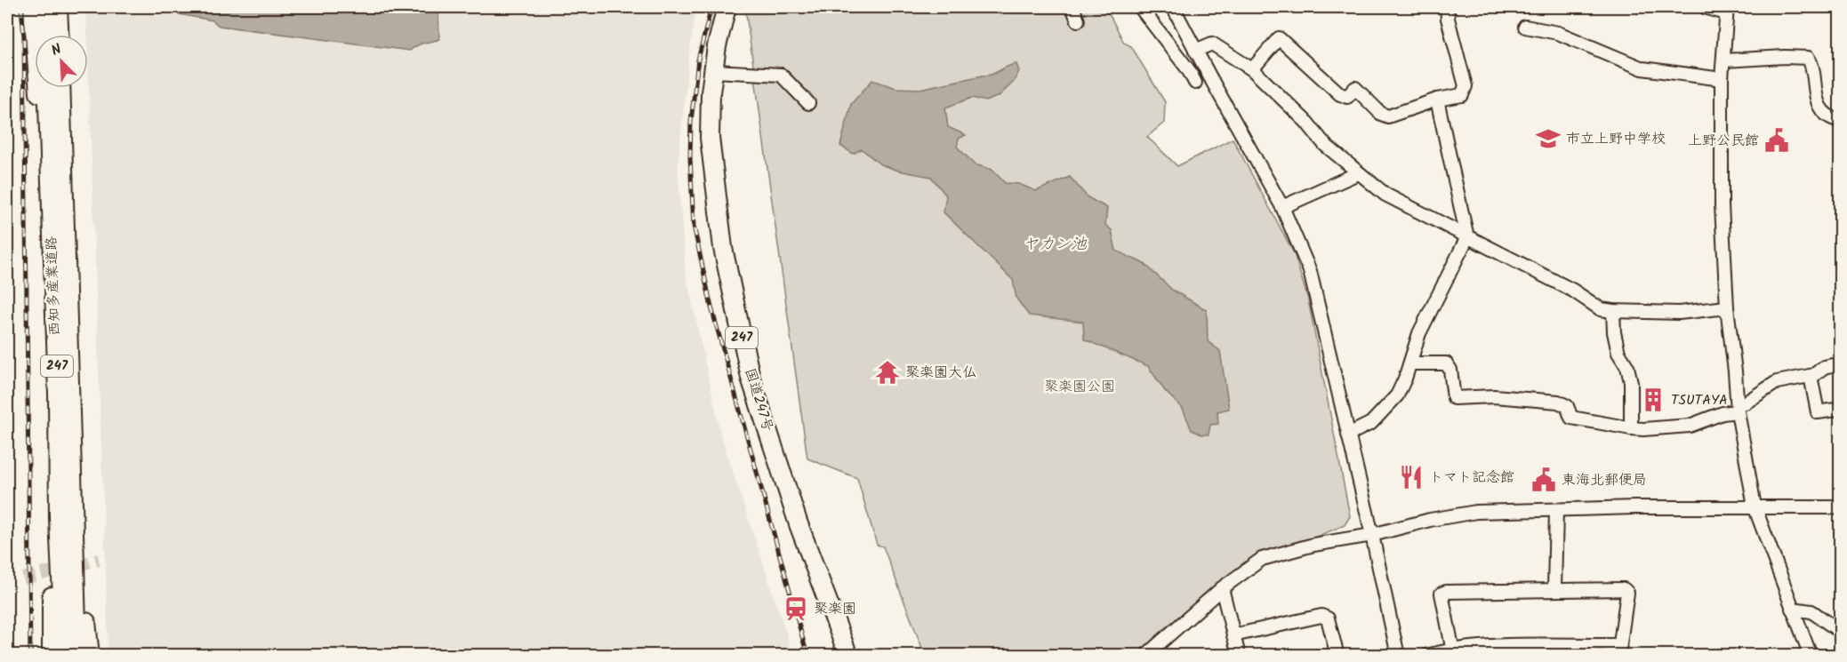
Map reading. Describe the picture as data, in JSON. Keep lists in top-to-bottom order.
{
  "streets": {
    "highway": ["西知多産業道路", "247", "国道247号"]
  },
  "crossings": [
    ["西知多産業道路", "247"]
  ],
  "water": ["ヤカン池"],
  "parks": ["聚楽園公園"],
  "places": {
    "school or university": ["市立上野中学校"],
    "public building": ["上野公民館", "東海北郵便局"],
    "temple": ["聚楽園大仏"],
    "building": ["TSUTAYA"],
    "restaurant": ["トマト記念館"],
    "station": ["聚楽園"]
  },
  "north": "top left"
}
